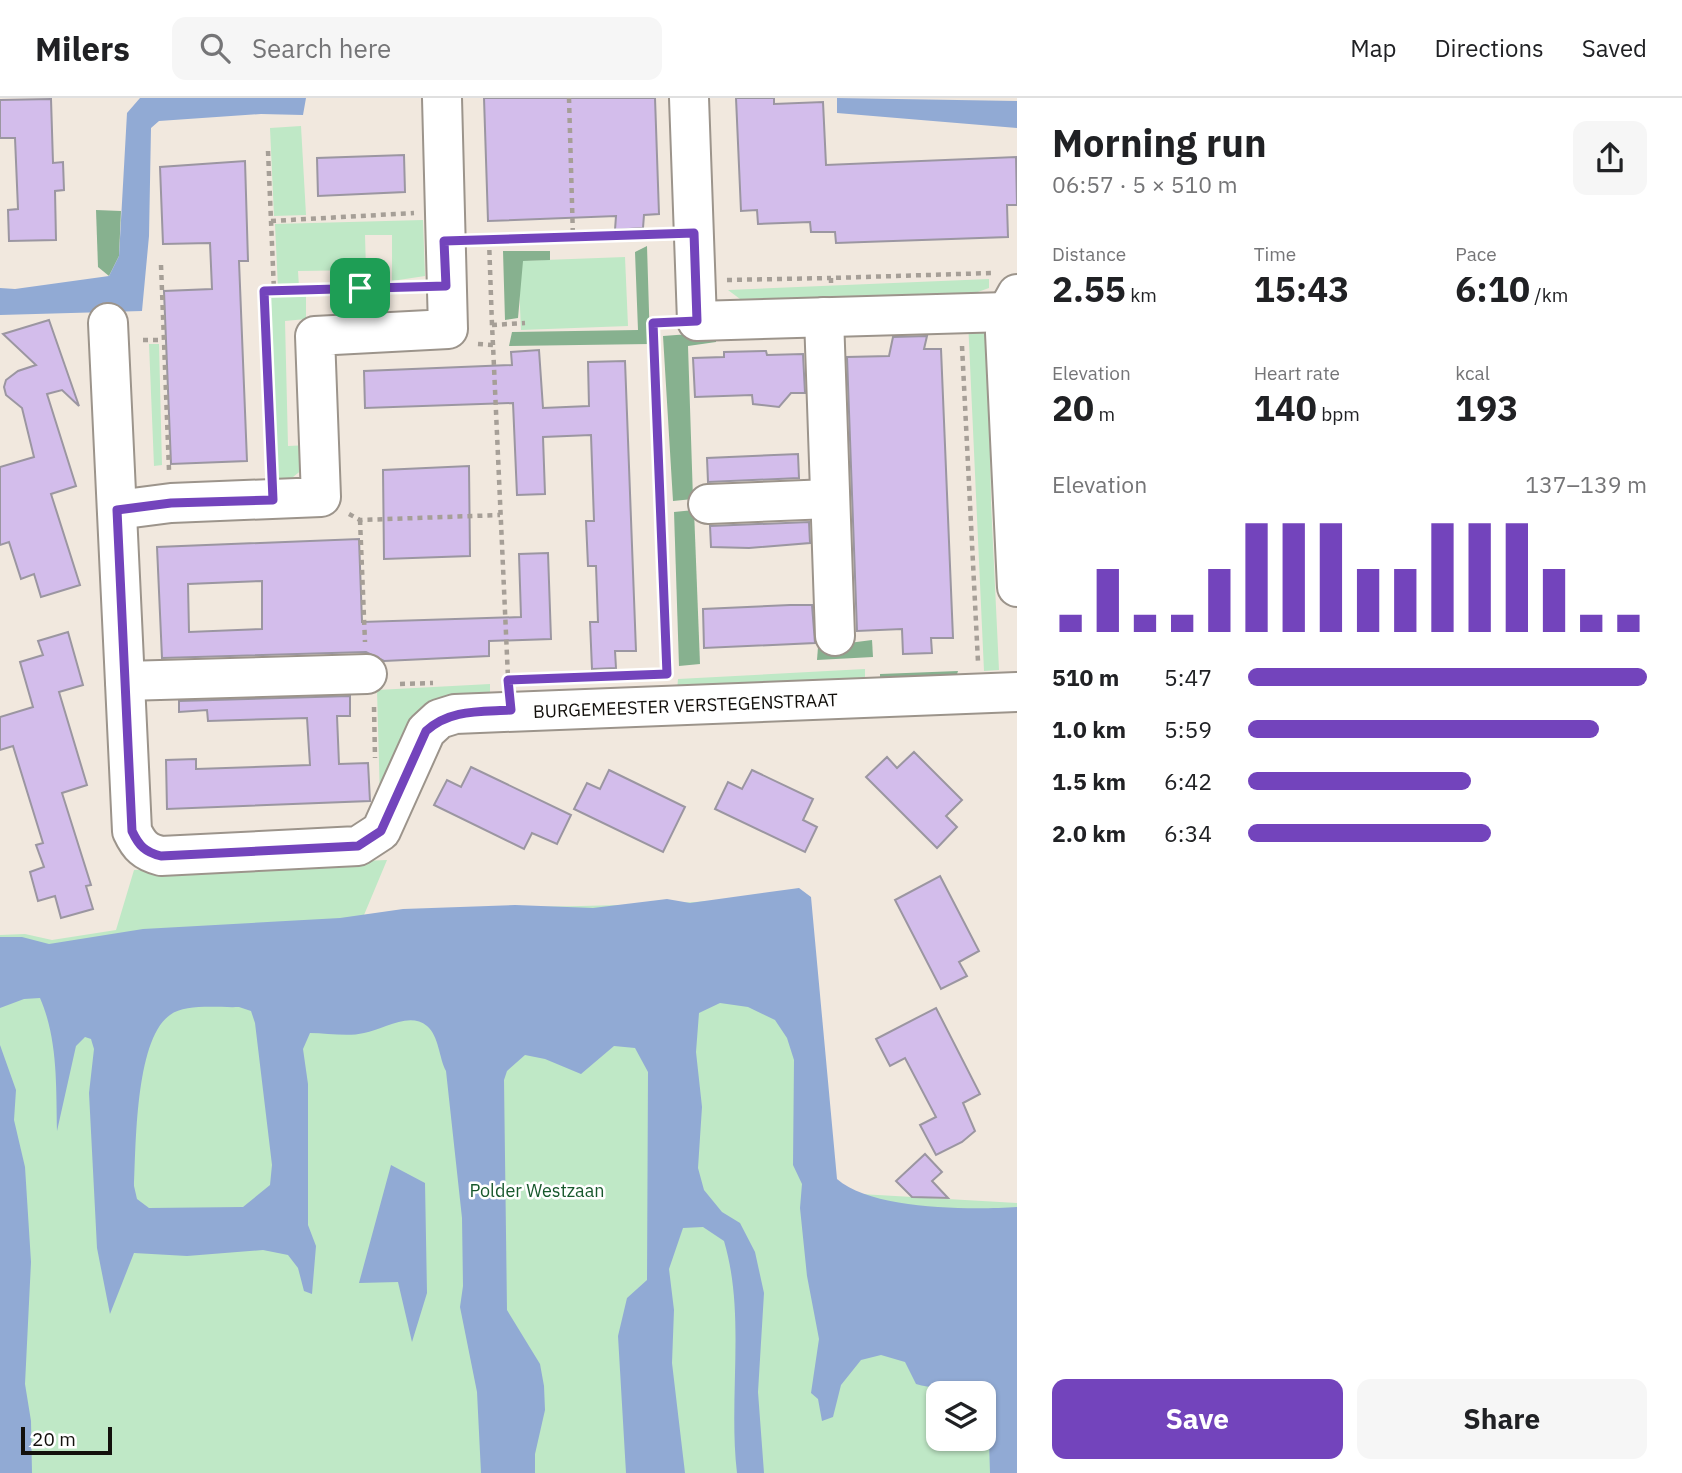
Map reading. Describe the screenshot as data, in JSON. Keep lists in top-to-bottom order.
{
  "streets": {
    "street": ["BURGEMEESTER VERSTEGENSTRAAT"]
  },
  "parks": ["Polder Westzaan"],
  "scale_bar": "20 m",
  "page": {
    "header": "Milers",
    "search": "Search here",
    "nav": ["Map", "Directions", "Saved"],
    "heading": ["Morning run", "06:57 · 5 × 510 m"],
    "stats": [
      ["Distance", "2.55 km"],
      ["Time", "15:43"],
      ["Pace", "6:10 /km"],
      ["Elevation", "20 m"],
      ["Heart rate", "140 bpm"],
      ["kcal", "193"]
    ],
    "chart": ["Elevation", "137–139 m"],
    "list": [
      {
        "name": "510 m",
        "note": "5:47"
      },
      {
        "name": "1.0 km",
        "note": "5:59"
      },
      {
        "name": "1.5 km",
        "note": "6:42"
      },
      {
        "name": "2.0 km",
        "note": "6:34"
      }
    ],
    "buttons": ["Save", "Share"],
    "scale": "20 m"
  }
}
